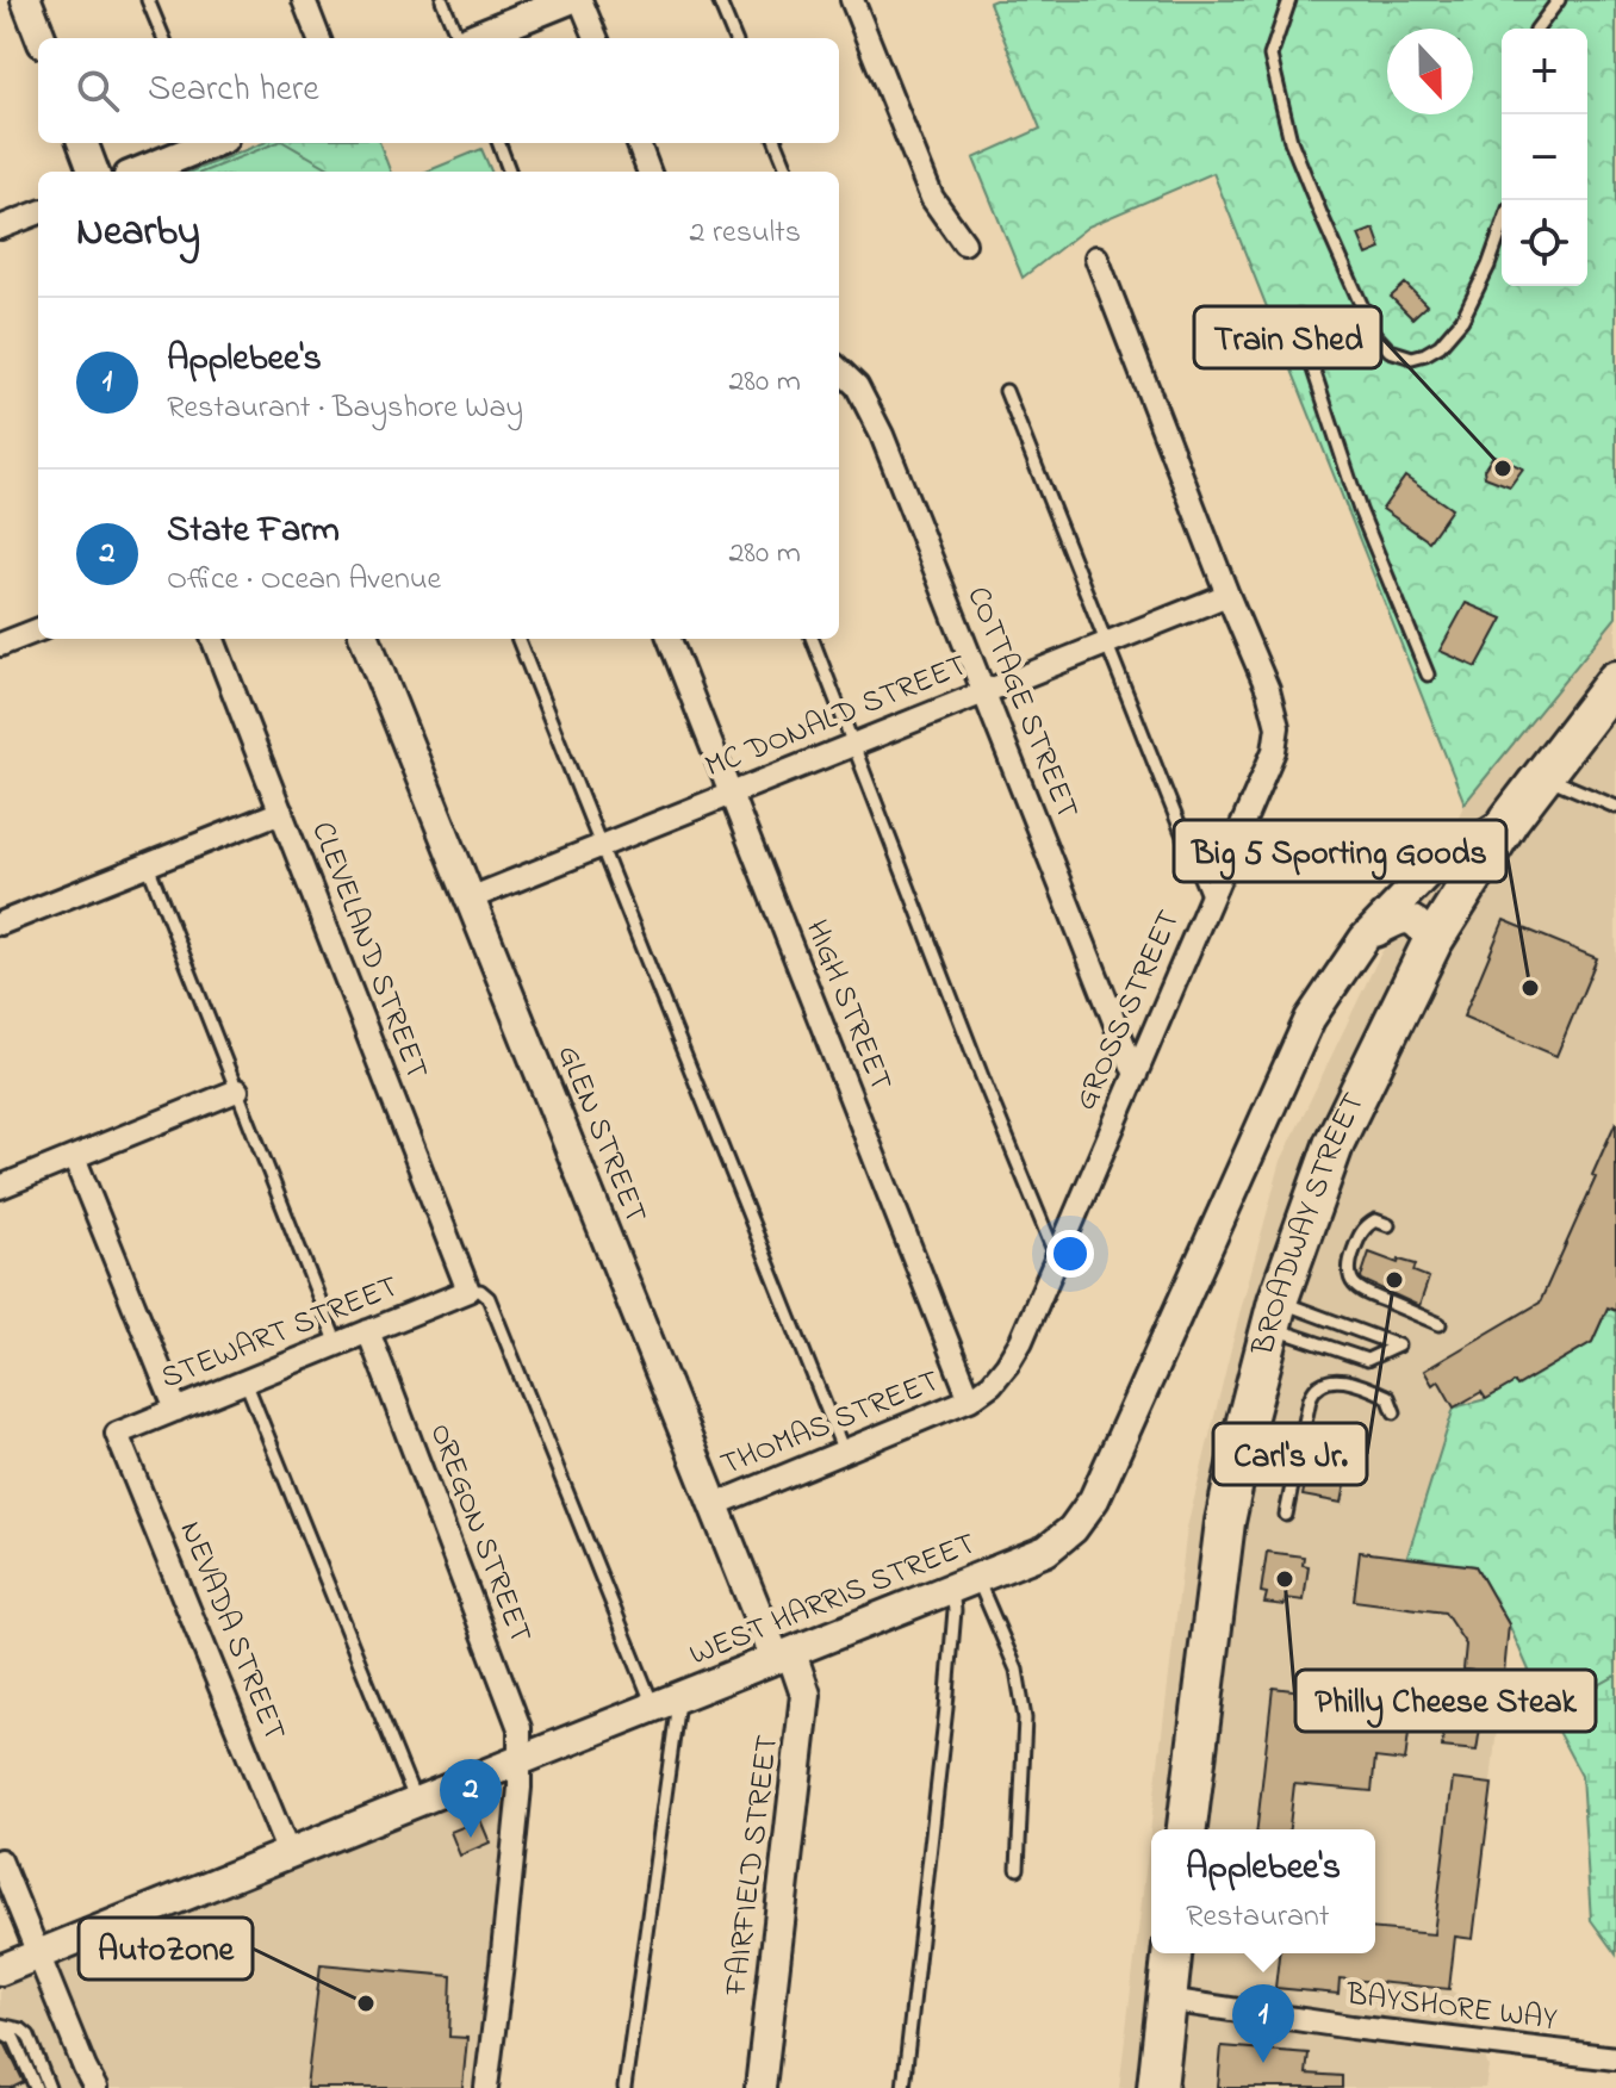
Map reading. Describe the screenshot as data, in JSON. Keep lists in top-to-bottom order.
{
  "streets": {
    "highway": ["BROADWAY STREET"],
    "main road": ["GLEN STREET", "WEST HARRIS STREET", "FAIRFIELD STREET"],
    "street": [
      "COTTAGE STREET",
      "MC DONALD STREET",
      "CLEVELAND STREET",
      "HIGH STREET",
      "GROSS STREET",
      "STEWART STREET",
      "THOMAS STREET",
      "OREGON STREET",
      "NEVADA STREET",
      "BAYSHORE WAY"
    ]
  },
  "crossings": [
    ["COTTAGE STREET", "MC DONALD STREET"],
    ["COTTAGE STREET", "GROSS STREET"],
    ["MC DONALD STREET", "HIGH STREET"],
    ["MC DONALD STREET", "GROSS STREET"],
    ["MC DONALD STREET", "GLEN STREET"],
    ["CLEVELAND STREET", "STEWART STREET"],
    ["HIGH STREET", "GROSS STREET"],
    ["HIGH STREET", "THOMAS STREET"],
    ["GROSS STREET", "THOMAS STREET"],
    ["GLEN STREET", "THOMAS STREET"],
    ["GLEN STREET", "WEST HARRIS STREET"],
    ["GLEN STREET", "FAIRFIELD STREET"],
    ["BROADWAY STREET", "WEST HARRIS STREET"],
    ["STEWART STREET", "OREGON STREET"],
    ["STEWART STREET", "NEVADA STREET"],
    ["OREGON STREET", "WEST HARRIS STREET"],
    ["WEST HARRIS STREET", "NEVADA STREET"],
    ["WEST HARRIS STREET", "FAIRFIELD STREET"]
  ],
  "places": [
    "Train Shed",
    "Big 5 Sporting Goods",
    "Carl's Jr.",
    "Philly Cheese Steak",
    "AutoZone"
  ],
  "north": "bottom",
  "page": {
    "map_buttons": ["+", "−"],
    "search": "Search here",
    "heading": ["Nearby", "2 results"],
    "list": [
      {
        "mark": "1",
        "name": "Applebee's",
        "note": "Restaurant · Bayshore Way",
        "value": "280 m"
      },
      {
        "mark": "2",
        "name": "State Farm",
        "note": "Office · Ocean Avenue",
        "value": "280 m"
      }
    ],
    "pins": ["2", "1"],
    "popup": ["Applebee's", "Restaurant"]
  }
}
